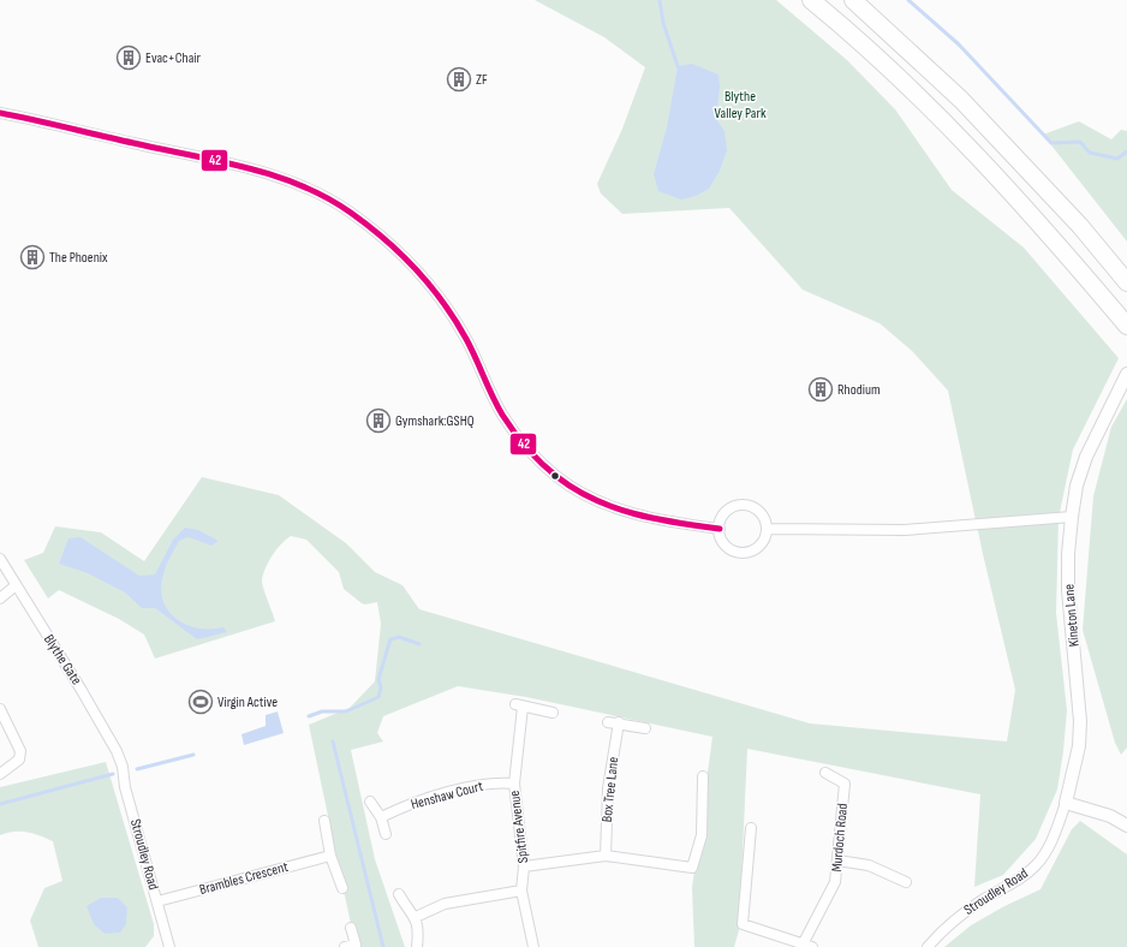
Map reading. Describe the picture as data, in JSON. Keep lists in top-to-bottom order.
{
  "streets": {
    "street": [
      "Kineton Lane",
      "Blythe Gate",
      "Box Tree Lane",
      "Henshaw Court",
      "Spitfire Avenue",
      "Murdoch Road",
      "Stroudley Road",
      "Brambles Crescent"
    ]
  },
  "crossings": [
    ["Kineton Lane", "Stroudley Road"],
    ["Blythe Gate", "Stroudley Road"],
    ["Henshaw Court", "Spitfire Avenue"],
    ["Stroudley Road", "Brambles Crescent"]
  ],
  "parks": ["Blythe Valley Park"],
  "places": {
    "building": [
      "Evac+Chair",
      "ZF",
      "The Phoenix",
      "Rhodium",
      "Gymshark:GSHQ"
    ],
    "sports": ["Virgin Active"]
  },
  "lines": ["transit line 42"]
}
